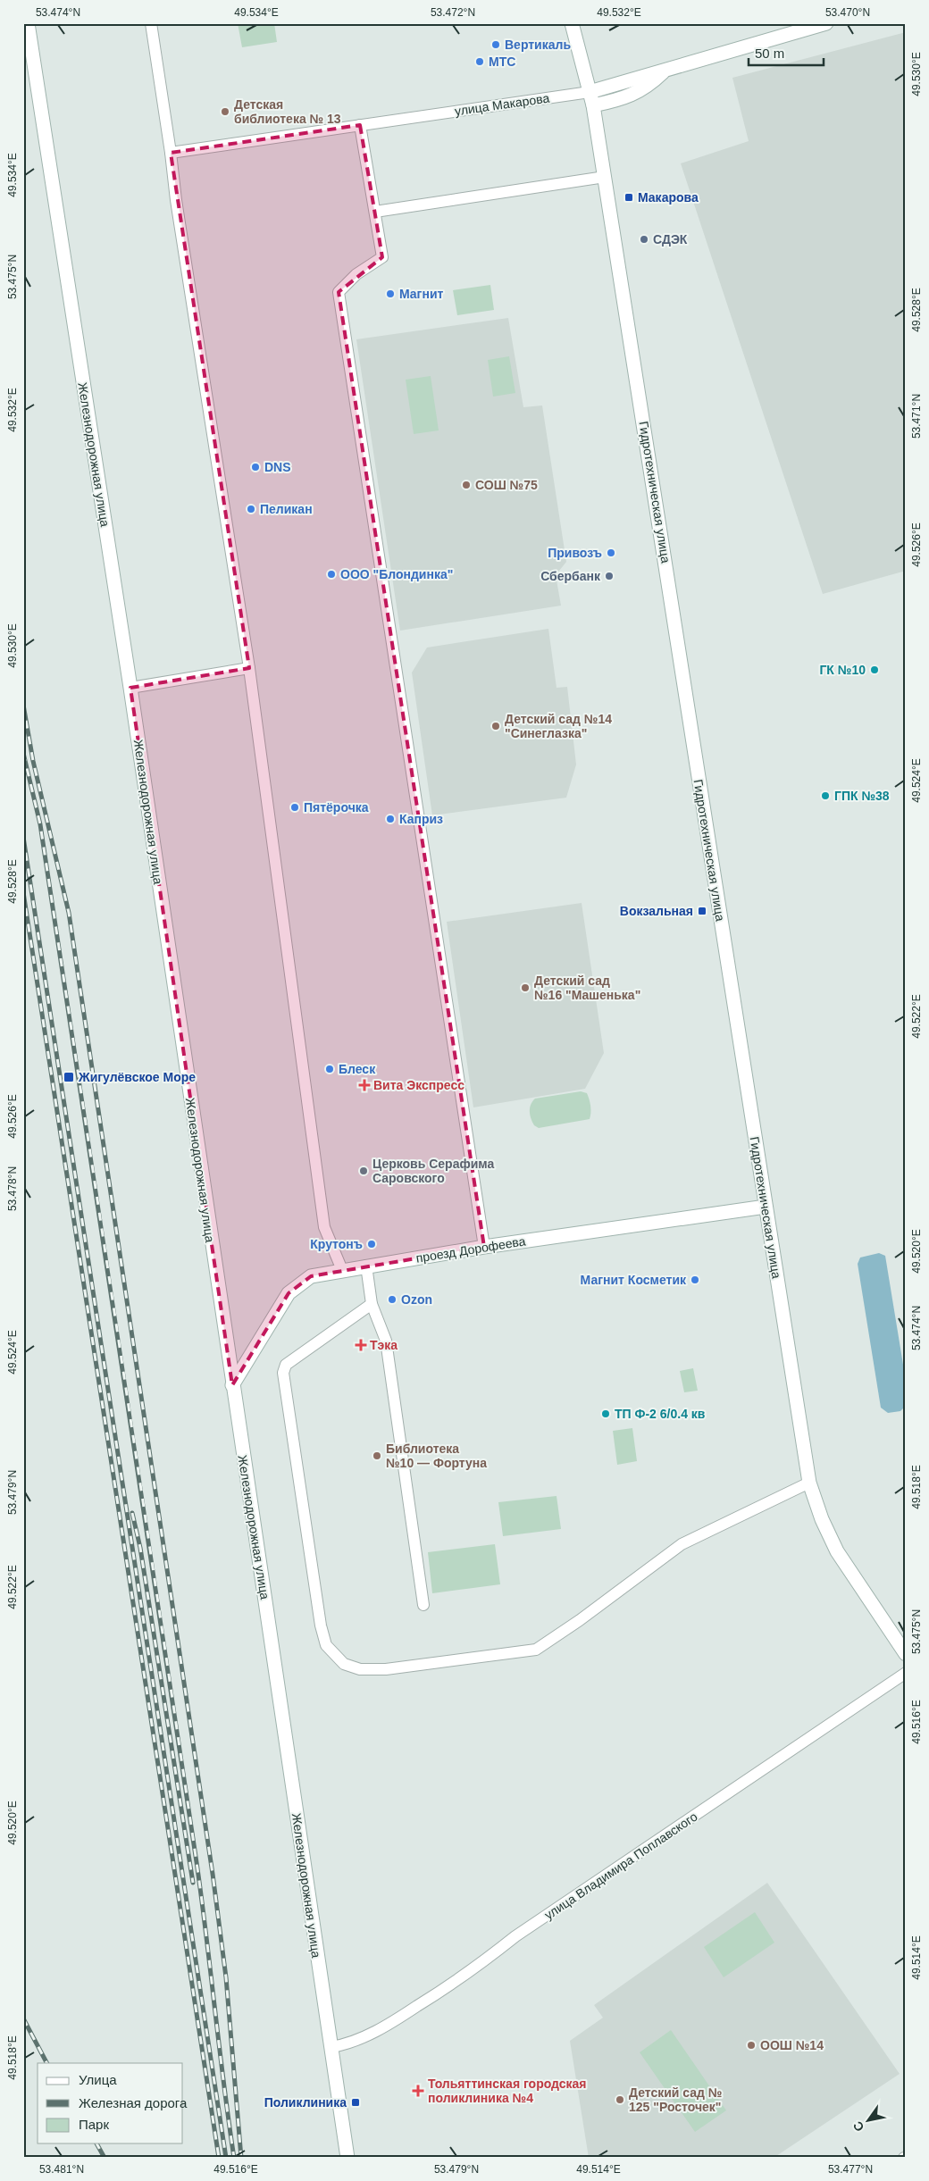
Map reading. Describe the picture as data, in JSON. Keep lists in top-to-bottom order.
{
  "streets": {
    "main road": [
      "улица Макарова",
      "Железнодорожная улица",
      "Гидротехническая улица",
      "проезд Дорофеева"
    ],
    "street": ["улица Владимира Поплавского"]
  },
  "crossings": [
    ["улица Макарова", "Гидротехническая улица"],
    ["Железнодорожная улица", "проезд Дорофеева"],
    ["Железнодорожная улица", "улица Владимира Поплавского"],
    ["Гидротехническая улица", "проезд Дорофеева"]
  ],
  "places": {
    "other": [
      "Вертикаль",
      "МТС",
      "Детская библиотека № 13",
      "СДЭК",
      "Магнит",
      "DNS",
      "СОШ №75",
      "Пеликан",
      "Привозъ",
      "ООО \"Блондинка\"",
      "Сбербанк",
      "ГК №10",
      "Детский сад №14 \"Синеглазка\"",
      "ГПК №38",
      "Пятёрочка",
      "Каприз",
      "Детский сад №16 \"Машенька\"",
      "Блеск",
      "Церковь Серафима Саровского",
      "Крутонъ",
      "Магнит Косметик",
      "Ozon",
      "ТП Ф-2 6/0.4 кв",
      "Библиотека №10 — Фортуна",
      "ООШ №14",
      "Детский сад № 125 \"Росточек\""
    ],
    "transit": [
      "Макарова",
      "Вокзальная",
      "Жигулёвское Море",
      "Поликлиника"
    ],
    "health": ["Вита Экспресс", "Тэка", "Тольяттинская городская поликлиника №4"]
  },
  "legend": ["Улица", "Железная дорога", "Парк"],
  "scale_bar": "50 m",
  "north": "bottom left",
  "coordinates": [
    "53.474°N",
    "49.534°E",
    "53.472°N",
    "49.532°E",
    "53.470°N",
    "49.530°E",
    "53.475°N",
    "49.528°E",
    "53.471°N",
    "49.526°E",
    "49.524°E",
    "49.522°E",
    "53.478°N",
    "49.520°E",
    "49.518°E",
    "53.479°N",
    "49.516°E",
    "49.514°E",
    "53.481°N",
    "53.477°N"
  ]
}
